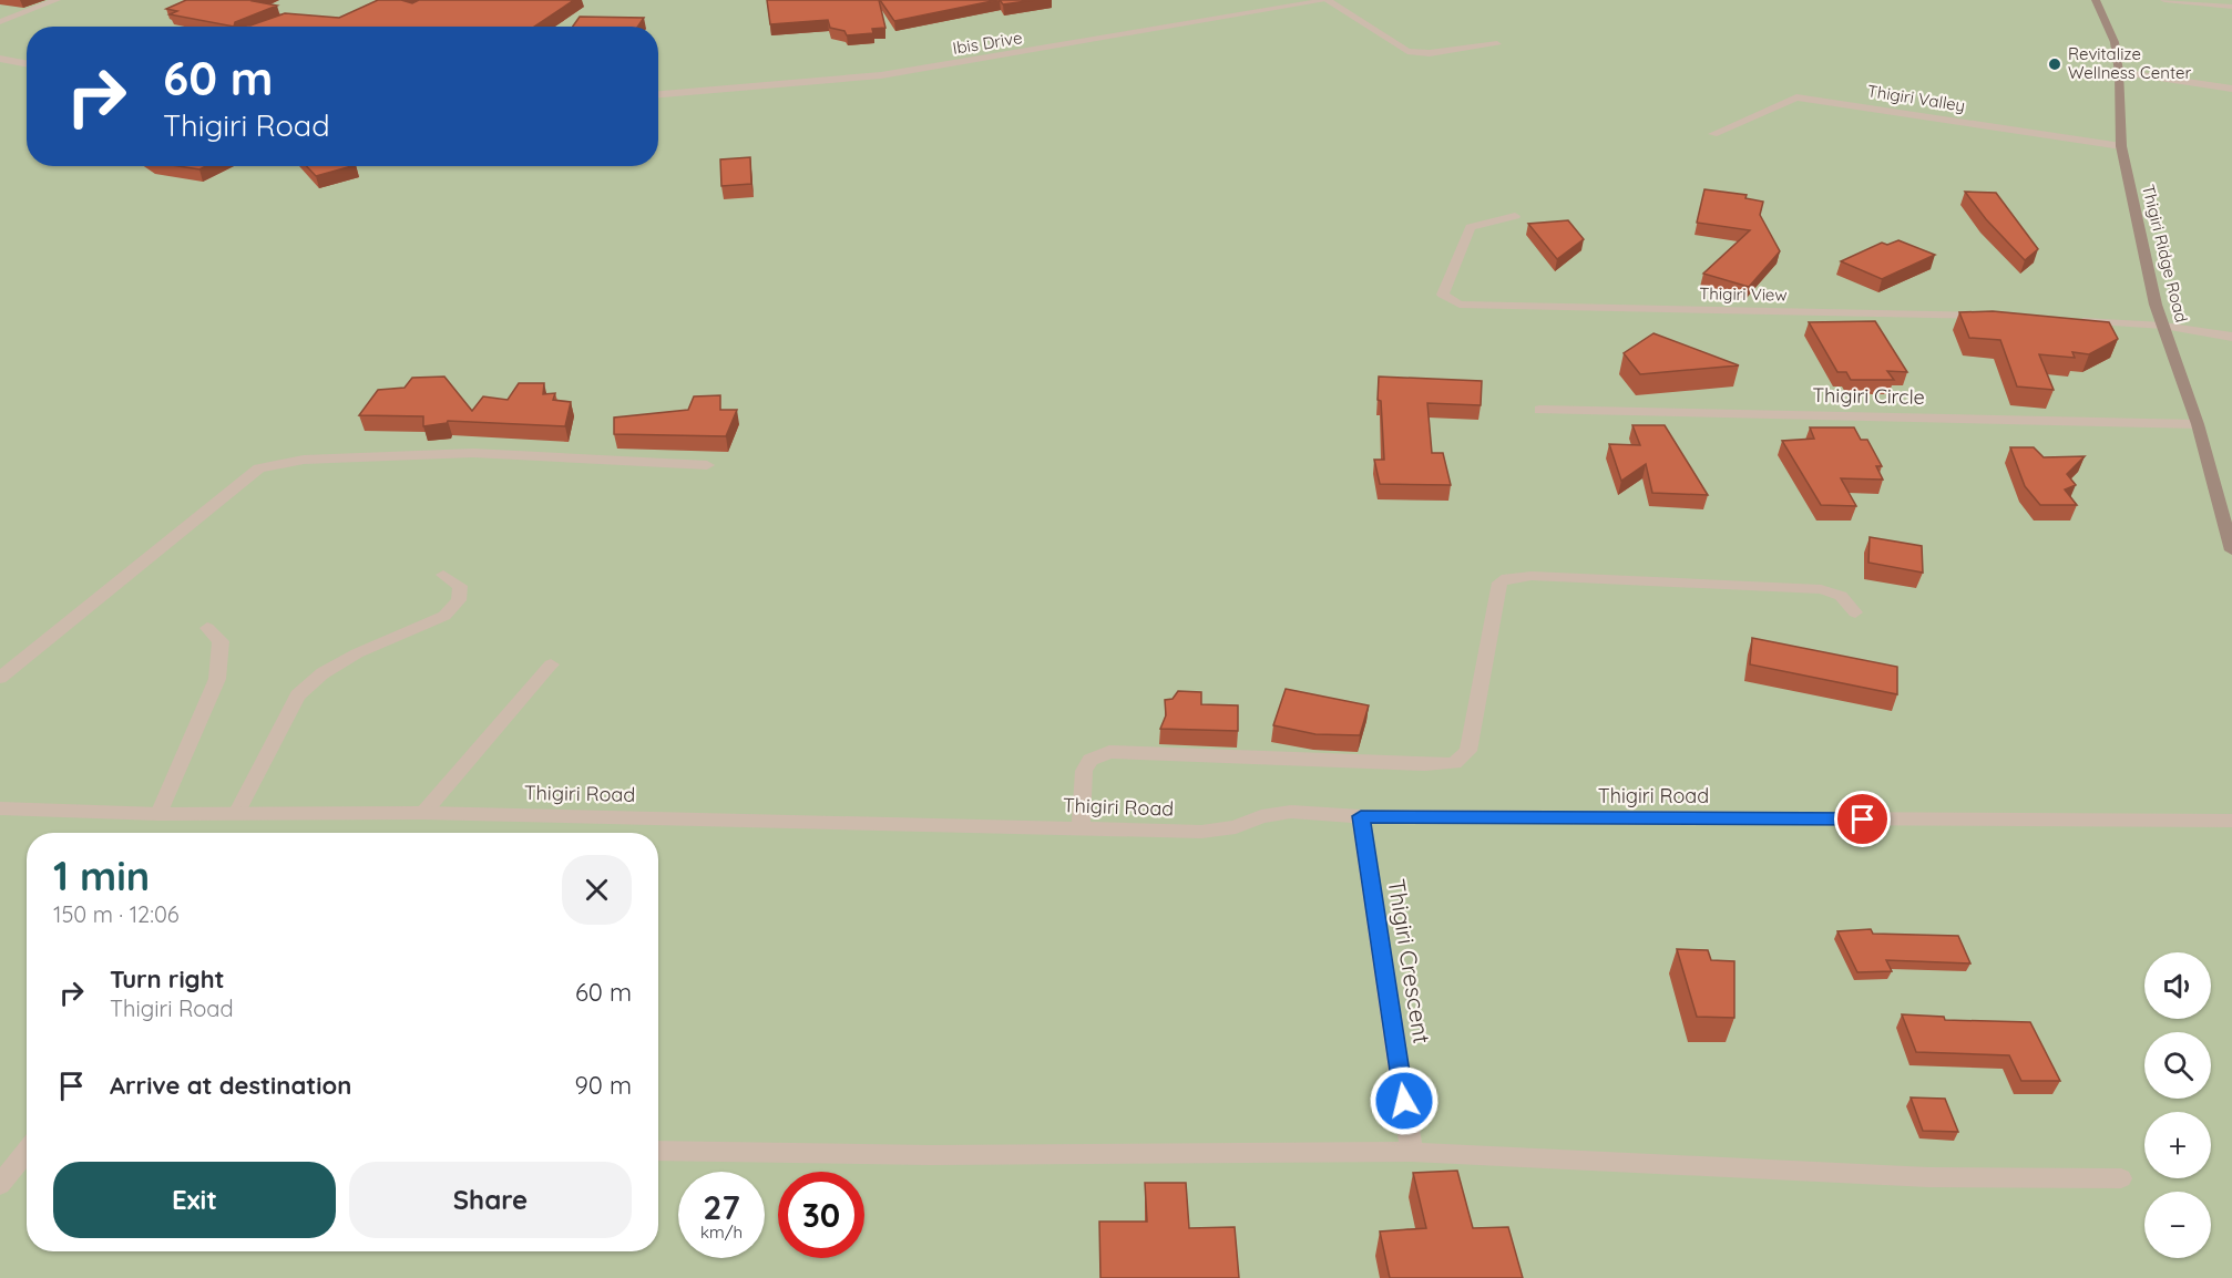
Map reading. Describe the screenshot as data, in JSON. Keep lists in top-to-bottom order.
{
  "streets": {
    "street": [
      "Ibis Drive",
      "Thigiri Valley",
      "Thigiri Ridge Road",
      "Thigiri View",
      "Thigiri Circle",
      "Thigiri Road",
      "Thigiri Crescent"
    ]
  },
  "crossings": [
    ["Thigiri Valley", "Thigiri Ridge Road"],
    ["Thigiri Ridge Road", "Thigiri Circle"],
    ["Thigiri Road", "Thigiri Crescent"]
  ],
  "places": ["Revitalize Wellness Center"],
  "page": {
    "turn": ["60 m", "Thigiri Road"],
    "heading": ["1 min", "150 m · 12:06"],
    "list": [
      {
        "name": "Turn right",
        "note": "Thigiri Road",
        "value": "60 m"
      },
      {
        "name": "Arrive at destination",
        "value": "90 m"
      }
    ],
    "map_buttons": ["+", "−"],
    "buttons": ["Exit", "Share"],
    "speed": "27 km/h",
    "limit": "30"
  }
}
